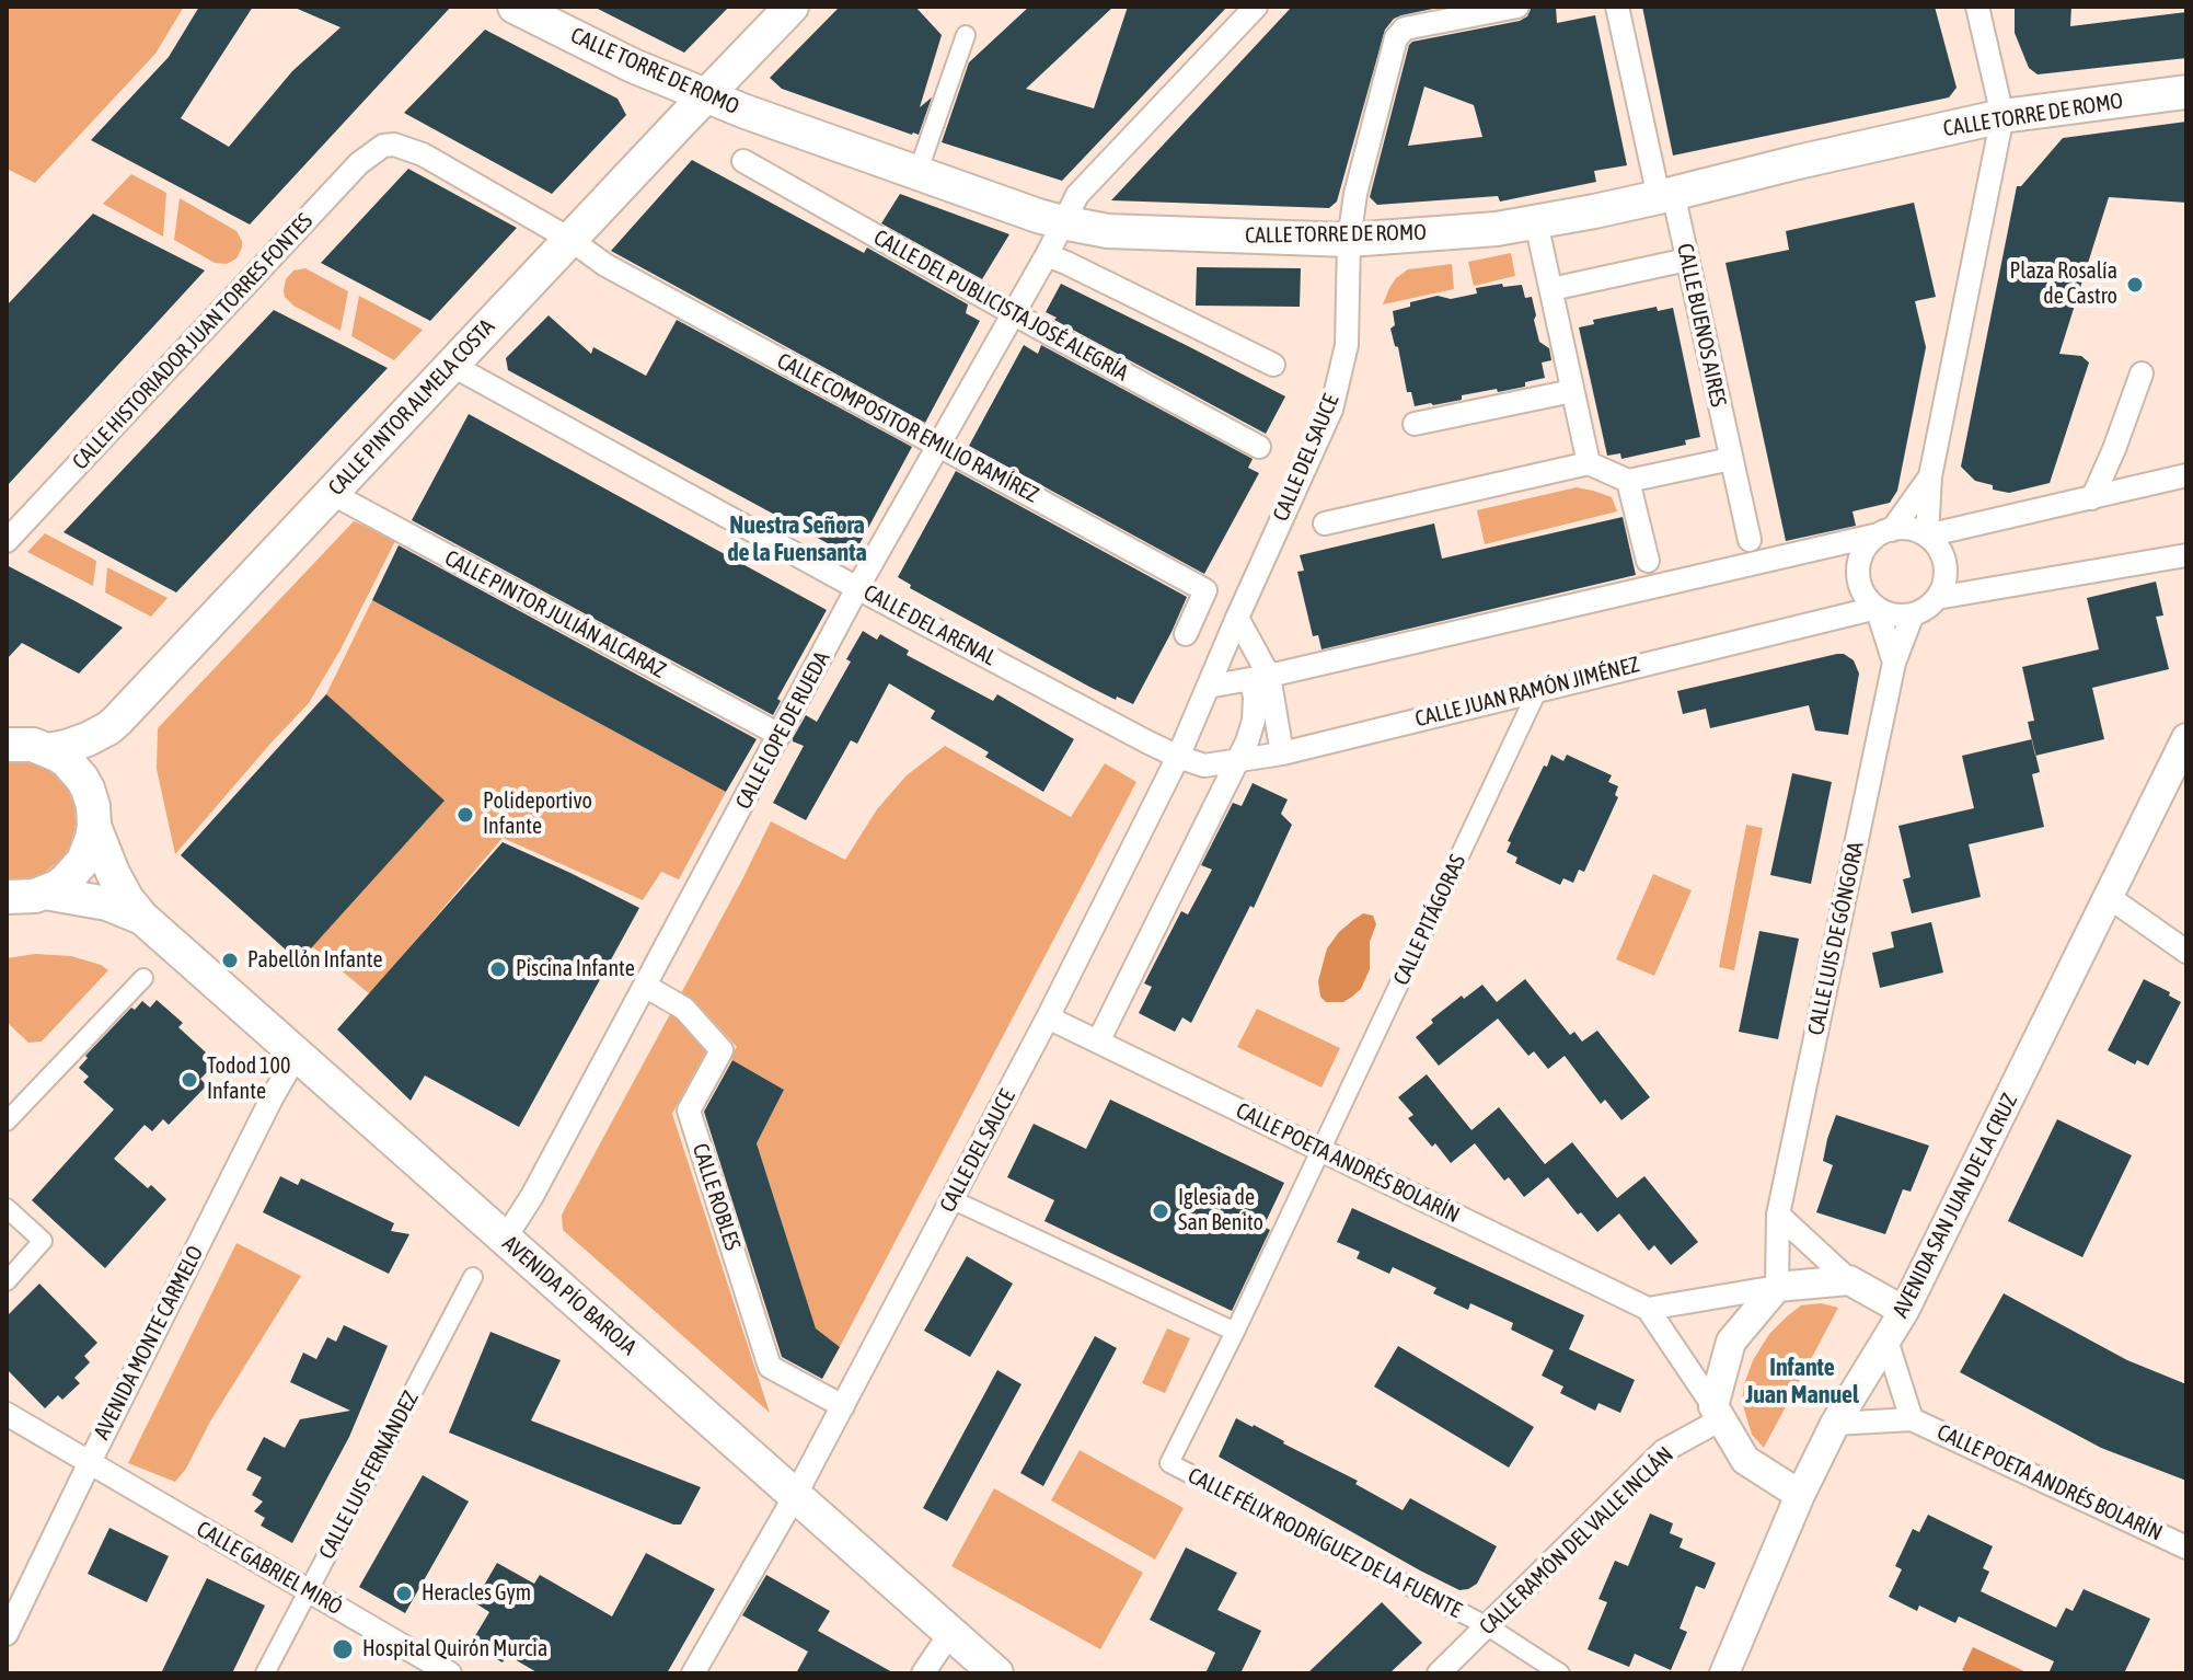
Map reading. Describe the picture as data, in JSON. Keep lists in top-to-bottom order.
{
  "streets": {
    "main road": ["CALLE TORRE DE ROMO", "CALLE PINTOR ALMELA COSTA", "AVENIDA PÍO BAROJA"],
    "street": [
      "CALLE DEL PUBLICISTA JOSÉ ALEGRÍA",
      "CALLE BUENOS AIRES",
      "CALLE HISTORIADOR JUAN TORRES FONTES",
      "CALLE COMPOSITOR EMILIO RAMÍREZ",
      "CALLE DEL SAUCE",
      "CALLE PINTOR JULIÁN ALCARAZ",
      "CALLE DEL ARENAL",
      "CALLE JUAN RAMÓN JIMÉNEZ",
      "CALLE LOPE DE RUEDA",
      "CALLE PITÁGORAS",
      "CALLE LUIS DE GÓNGORA",
      "CALLE POETA ANDRÉS BOLARÍN",
      "CALLE ROBLES",
      "AVENIDA SAN JUAN DE LA CRUZ",
      "AVENIDA MONTE CARMELO",
      "CALLE LUIS FERNÁNDEZ",
      "CALLE RAMÓN DEL VALLE INCLÁN",
      "CALLE FÉLIX RODRÍGUEZ DE LA FUENTE",
      "CALLE GABRIEL MIRÓ"
    ]
  },
  "crossings": [
    ["CALLE TORRE DE ROMO", "CALLE BUENOS AIRES"],
    ["CALLE TORRE DE ROMO", "CALLE PINTOR ALMELA COSTA"],
    ["CALLE TORRE DE ROMO", "CALLE DEL SAUCE"],
    ["CALLE TORRE DE ROMO", "CALLE LOPE DE RUEDA"],
    ["CALLE TORRE DE ROMO", "CALLE LUIS DE GÓNGORA"],
    ["CALLE DEL PUBLICISTA JOSÉ ALEGRÍA", "CALLE LOPE DE RUEDA"],
    ["CALLE HISTORIADOR JUAN TORRES FONTES", "CALLE COMPOSITOR EMILIO RAMÍREZ"],
    ["CALLE PINTOR ALMELA COSTA", "CALLE COMPOSITOR EMILIO RAMÍREZ"],
    ["CALLE PINTOR ALMELA COSTA", "CALLE PINTOR JULIÁN ALCARAZ"],
    ["CALLE PINTOR ALMELA COSTA", "CALLE DEL ARENAL"],
    ["CALLE PINTOR ALMELA COSTA", "AVENIDA PÍO BAROJA"],
    ["CALLE COMPOSITOR EMILIO RAMÍREZ", "CALLE LOPE DE RUEDA"],
    ["CALLE DEL SAUCE", "CALLE DEL ARENAL"],
    ["CALLE DEL SAUCE", "CALLE JUAN RAMÓN JIMÉNEZ"],
    ["CALLE DEL SAUCE", "CALLE POETA ANDRÉS BOLARÍN"],
    ["CALLE DEL SAUCE", "CALLE ROBLES"],
    ["CALLE DEL SAUCE", "AVENIDA PÍO BAROJA"],
    ["CALLE PINTOR JULIÁN ALCARAZ", "CALLE LOPE DE RUEDA"],
    ["CALLE DEL ARENAL", "CALLE JUAN RAMÓN JIMÉNEZ"],
    ["CALLE DEL ARENAL", "CALLE LOPE DE RUEDA"],
    ["CALLE JUAN RAMÓN JIMÉNEZ", "CALLE PITÁGORAS"],
    ["CALLE JUAN RAMÓN JIMÉNEZ", "CALLE LUIS DE GÓNGORA"],
    ["CALLE LOPE DE RUEDA", "CALLE ROBLES"],
    ["CALLE LOPE DE RUEDA", "AVENIDA PÍO BAROJA"],
    ["CALLE PITÁGORAS", "CALLE POETA ANDRÉS BOLARÍN"],
    ["CALLE PITÁGORAS", "CALLE FÉLIX RODRÍGUEZ DE LA FUENTE"],
    ["CALLE POETA ANDRÉS BOLARÍN", "AVENIDA SAN JUAN DE LA CRUZ"],
    ["CALLE POETA ANDRÉS BOLARÍN", "CALLE FÉLIX RODRÍGUEZ DE LA FUENTE"],
    ["AVENIDA PÍO BAROJA", "AVENIDA MONTE CARMELO"],
    ["AVENIDA MONTE CARMELO", "CALLE GABRIEL MIRÓ"],
    ["CALLE LUIS FERNÁNDEZ", "CALLE GABRIEL MIRÓ"],
    ["CALLE RAMÓN DEL VALLE INCLÁN", "CALLE FÉLIX RODRÍGUEZ DE LA FUENTE"]
  ],
  "districts": ["Nuestra Señora de la Fuensanta", "Infante Juan Manuel"],
  "places": [
    "Plaza Rosalía de Castro",
    "Polideportivo Infante",
    "Pabellón Infante",
    "Piscina Infante",
    "Todod 100 Infante",
    "Iglesia de San Benito",
    "Heracles Gym",
    "Hospital Quirón Murcia"
  ]
}
